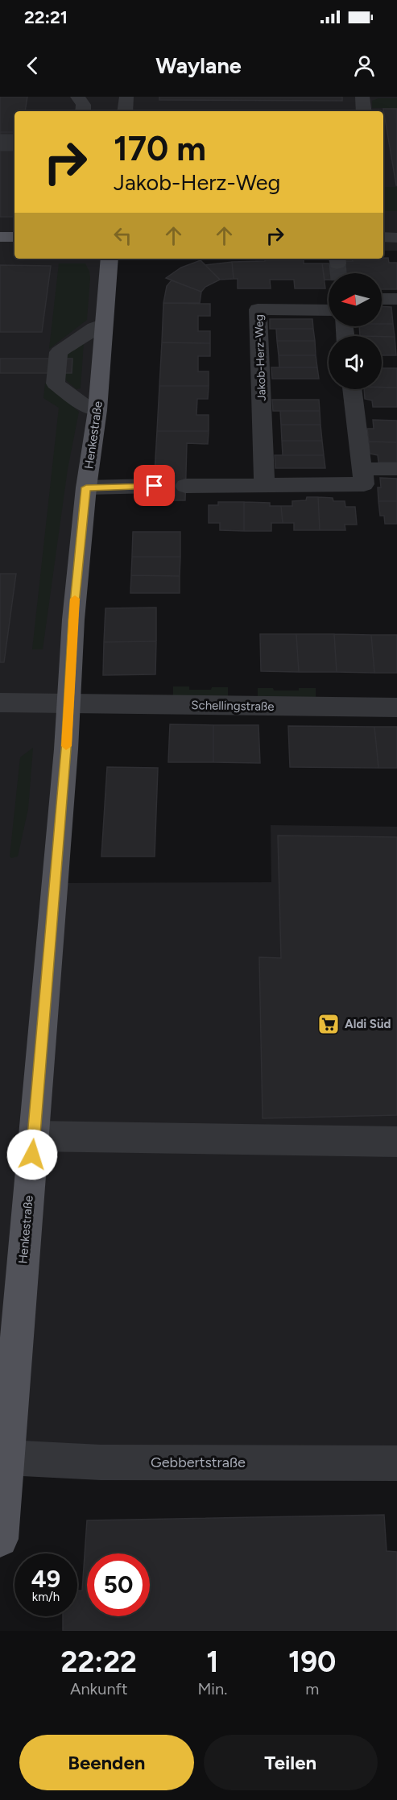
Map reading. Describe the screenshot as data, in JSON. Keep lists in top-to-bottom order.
{
  "streets": {
    "main road": ["Henkestraße"],
    "street": ["Jakob-Herz-Weg", "Schellingstraße", "Gebbertstraße"]
  },
  "crossings": [
    ["Henkestraße", "Schellingstraße"],
    ["Henkestraße", "Gebbertstraße"]
  ],
  "places": {
    "supermarket": ["Aldi Süd"]
  },
  "north": "left",
  "page": {
    "status": "22:21",
    "header": "Waylane",
    "turn": ["170 m", "Jakob-Herz-Weg"],
    "speed": "49 km/h",
    "limit": "50",
    "eta": [
      "22:22",
      "Ankunft",
      "1",
      "Min.",
      "190",
      "m"
    ],
    "buttons": ["Beenden", "Teilen"]
  }
}
